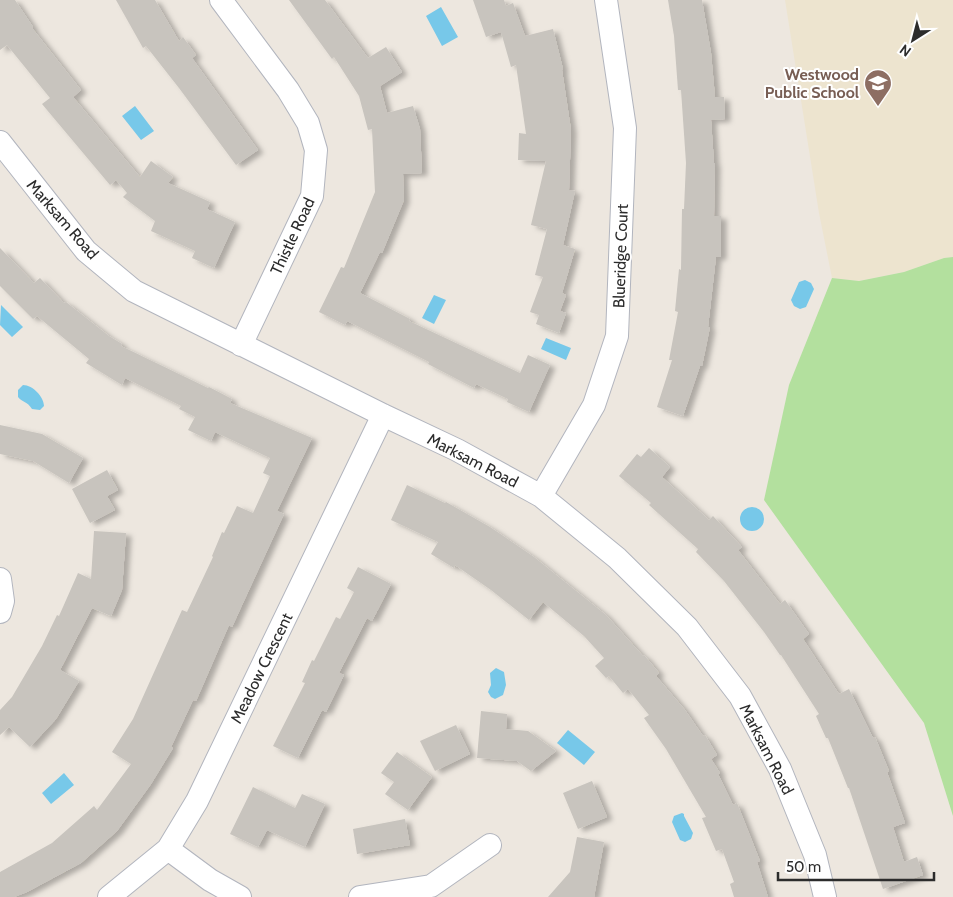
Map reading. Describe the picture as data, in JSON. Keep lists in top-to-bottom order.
{
  "streets": {
    "street": [
      "Marksam Road",
      "Thistle Road",
      "Blueridge Court",
      "Meadow Crescent"
    ]
  },
  "crossings": [
    ["Marksam Road", "Thistle Road"],
    ["Marksam Road", "Blueridge Court"],
    ["Marksam Road", "Meadow Crescent"]
  ],
  "places": {
    "school or university": ["Westwood Public School"]
  },
  "scale_bar": "50 m",
  "north": "bottom left"
}
